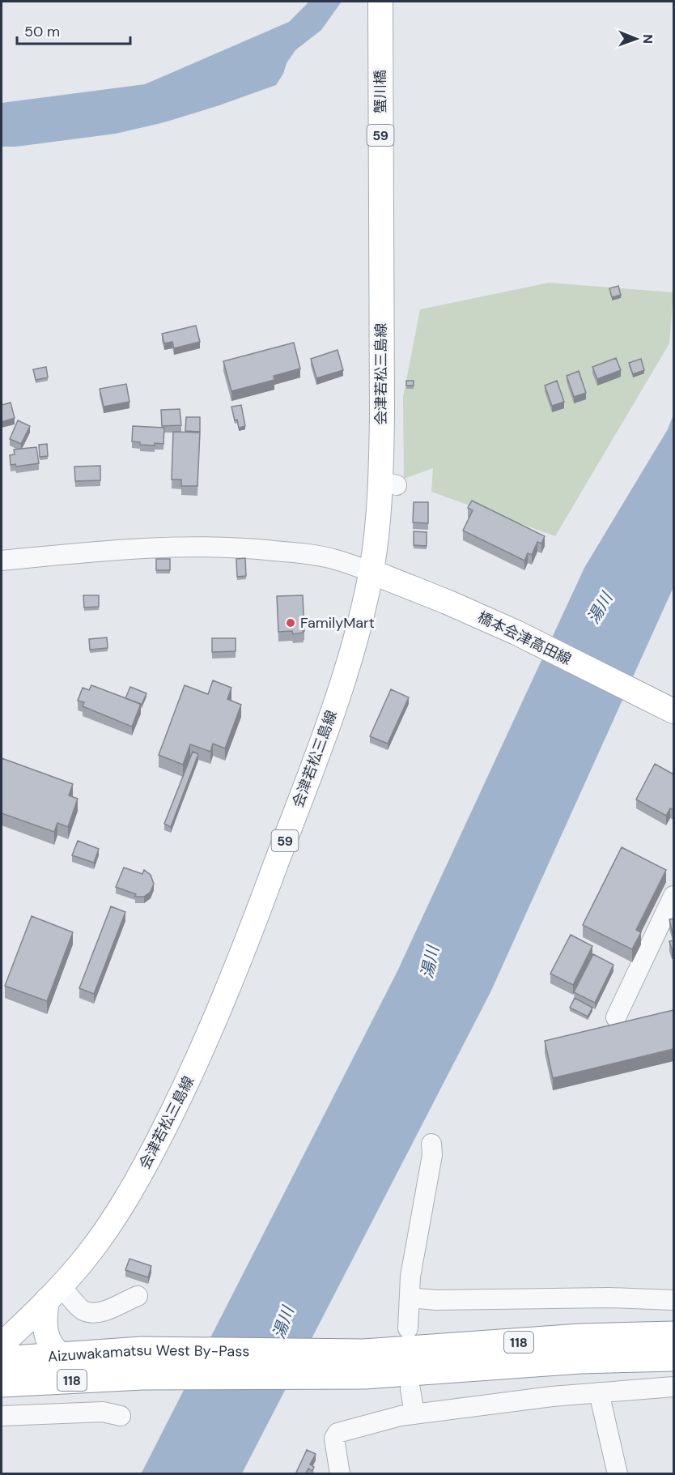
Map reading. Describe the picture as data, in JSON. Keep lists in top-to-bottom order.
{
  "streets": {
    "highway": ["118", "Aizuwakamatsu West By-Pass"],
    "main road": [
      "蟹川橋",
      "59",
      "会津若松三島線",
      "橋本会津高田線"
    ]
  },
  "crossings": [
    ["蟹川橋", "会津若松三島線"],
    ["会津若松三島線", "橋本会津高田線"]
  ],
  "water": ["湯川"],
  "places": ["FamilyMart"],
  "scale_bar": "50 m",
  "north": "right"
}
